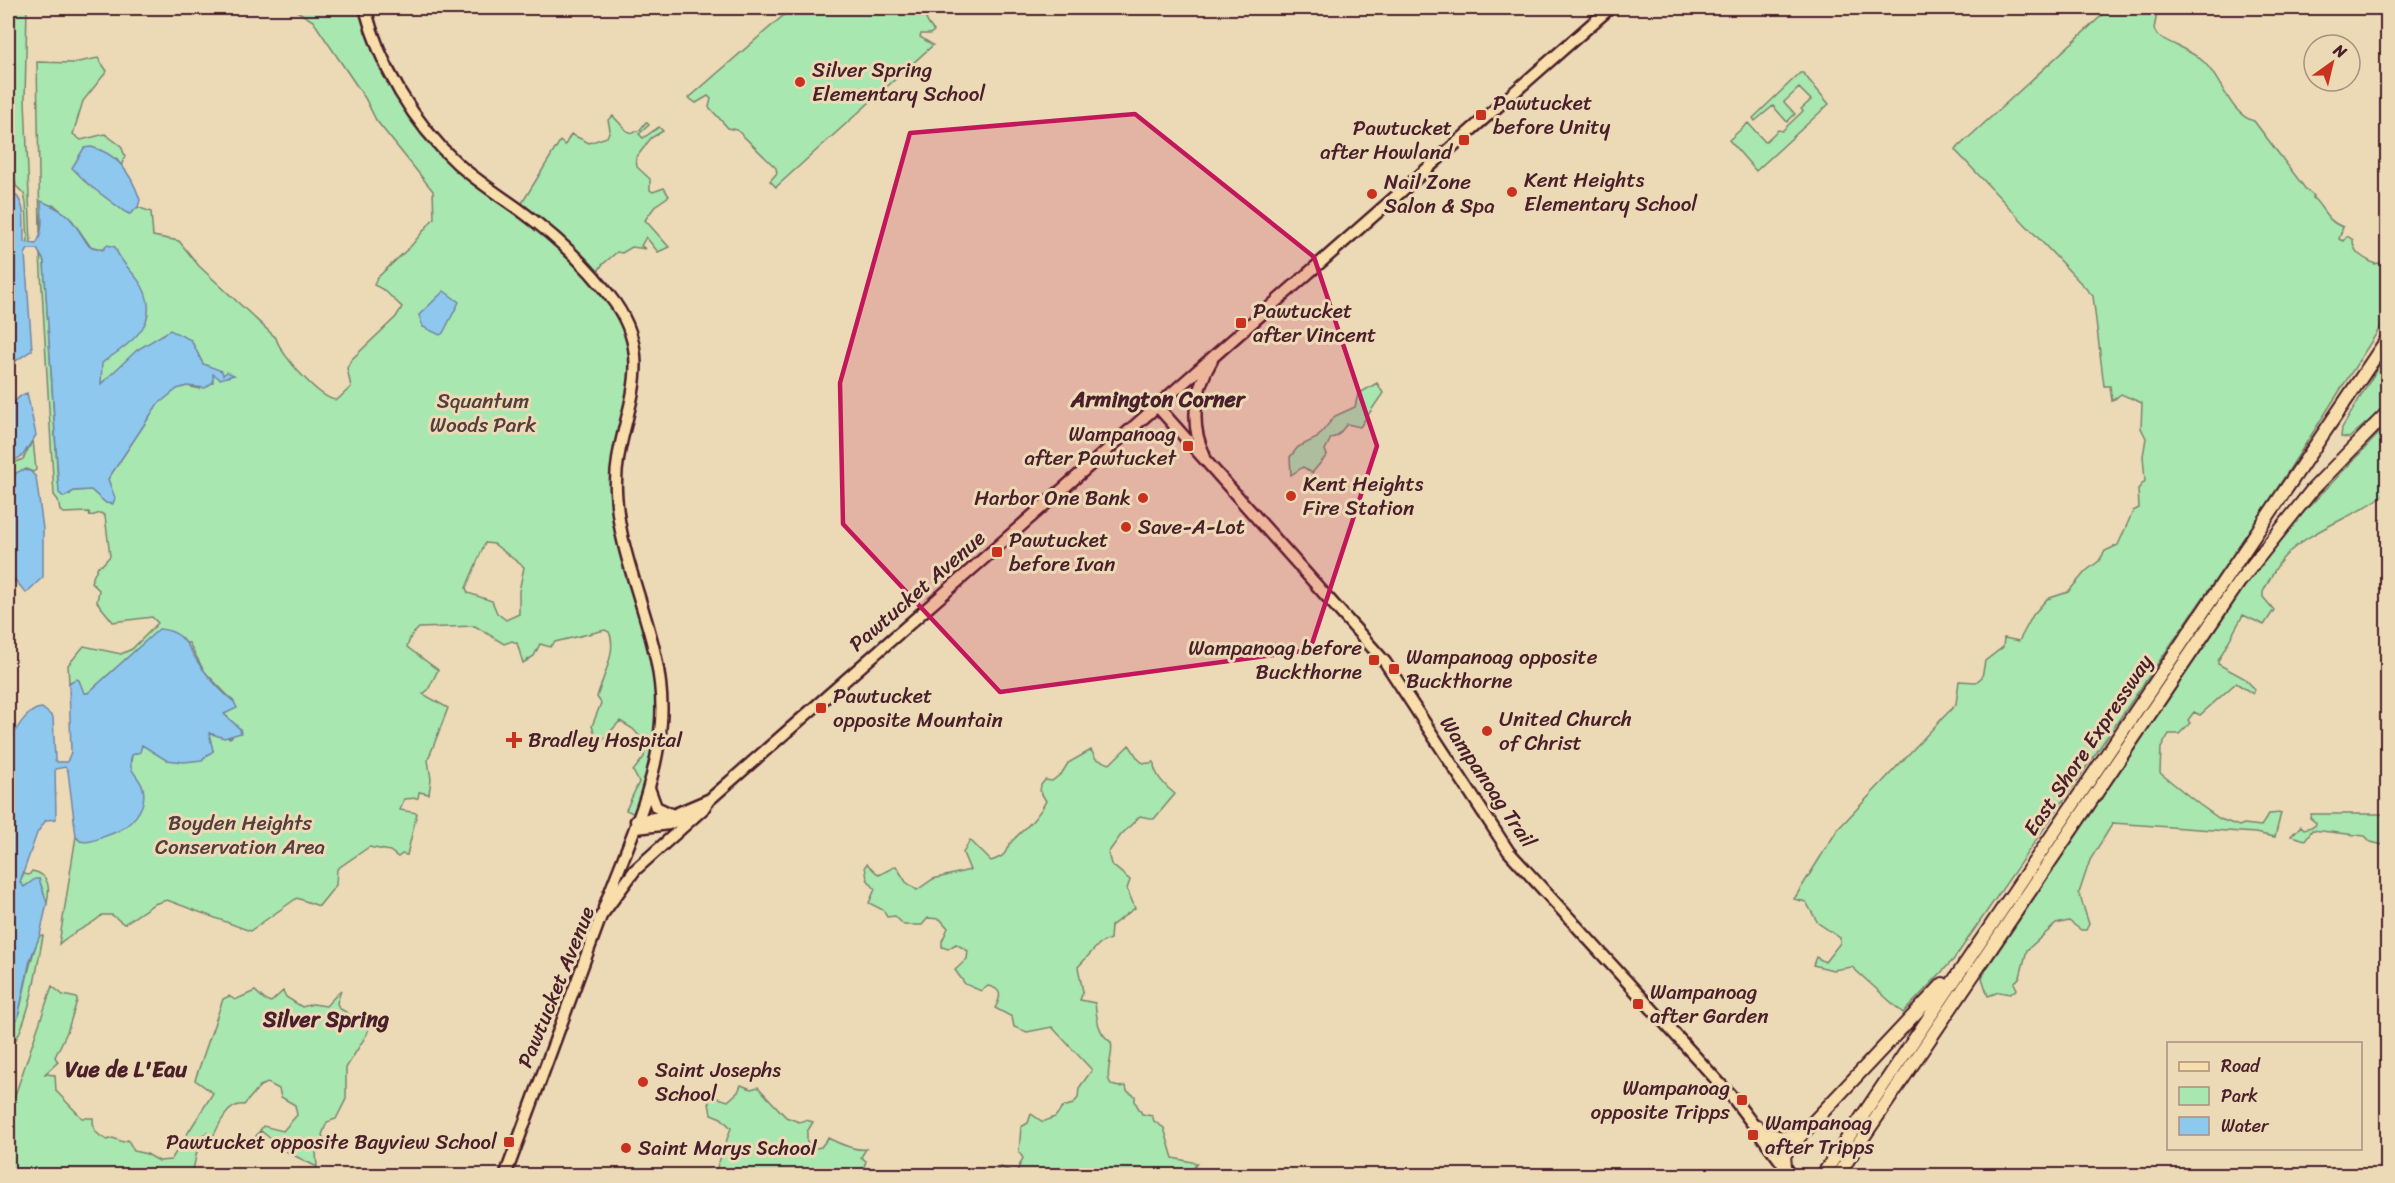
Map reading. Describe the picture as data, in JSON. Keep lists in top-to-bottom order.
{
  "streets": {
    "highway": ["East Shore Expressway"],
    "main road": ["Pawtucket Avenue", "Wampanoag Trail"]
  },
  "crossings": [
    ["Pawtucket Avenue", "Wampanoag Trail"]
  ],
  "districts": ["Armington Corner", "Silver Spring", "Vue de L'Eau"],
  "parks": ["Squantum Woods Park", "Boyden Heights Conservation Area"],
  "places": {
    "other": [
      "Silver Spring Elementary School",
      "Kent Heights Elementary School",
      "Nail Zone Salon & Spa",
      "Kent Heights Fire Station",
      "Harbor One Bank",
      "Save-A-Lot",
      "United Church of Christ",
      "Saint Josephs School",
      "Saint Marys School"
    ],
    "transit": [
      "Pawtucket before Unity",
      "Pawtucket after Howland",
      "Pawtucket after Vincent",
      "Wampanoag after Pawtucket",
      "Pawtucket before Ivan",
      "Wampanoag before Buckthorne",
      "Wampanoag opposite Buckthorne",
      "Pawtucket opposite Mountain",
      "Wampanoag after Garden",
      "Wampanoag opposite Tripps",
      "Wampanoag after Tripps",
      "Pawtucket opposite Bayview School"
    ],
    "health": ["Bradley Hospital"]
  },
  "legend": ["Road", "Park", "Water"],
  "north": "top right"
}
